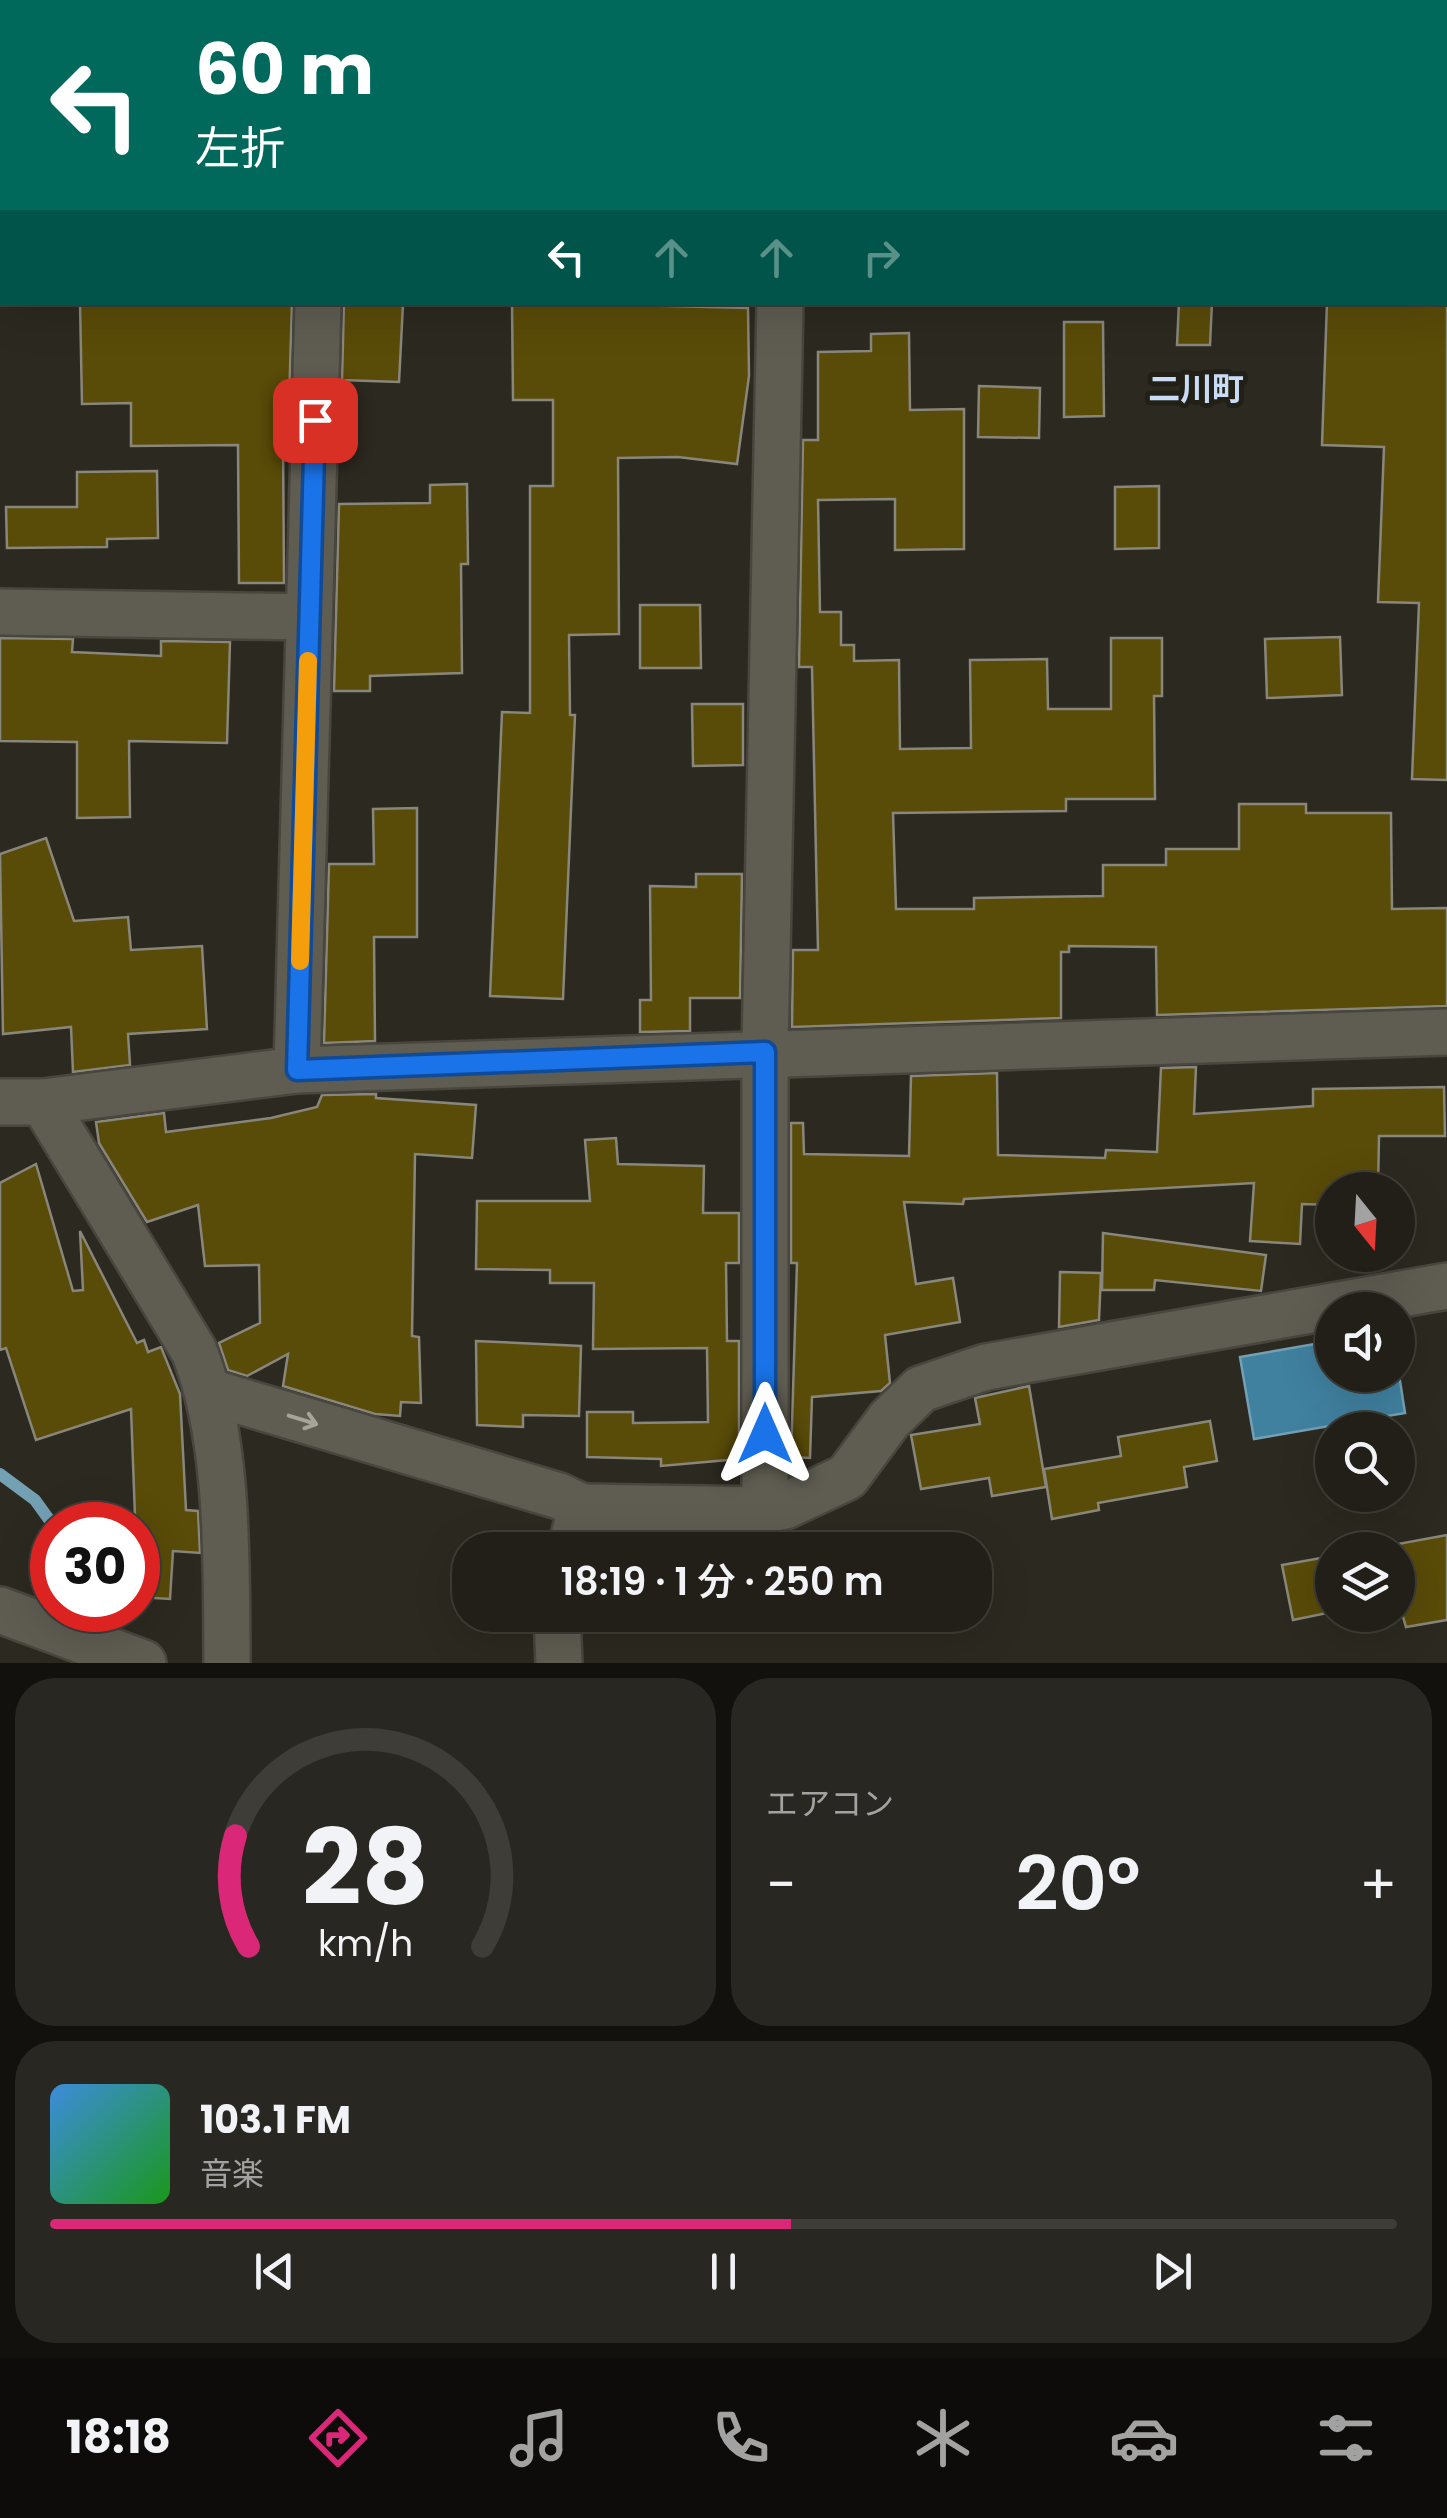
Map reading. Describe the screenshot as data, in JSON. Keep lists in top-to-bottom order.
{
  "districts": ["二川町"],
  "north": "bottom",
  "page": {
    "turn": ["60 m", "左折"],
    "limit": "30",
    "trip": "18:19 · 1 分 · 250 m",
    "tile": "エアコン",
    "heat": ["−", "20°", "+"],
    "song": ["103.1 FM", "音楽"],
    "tabs": "18:18",
    "gauge": ["28", "km/h"]
  }
}
